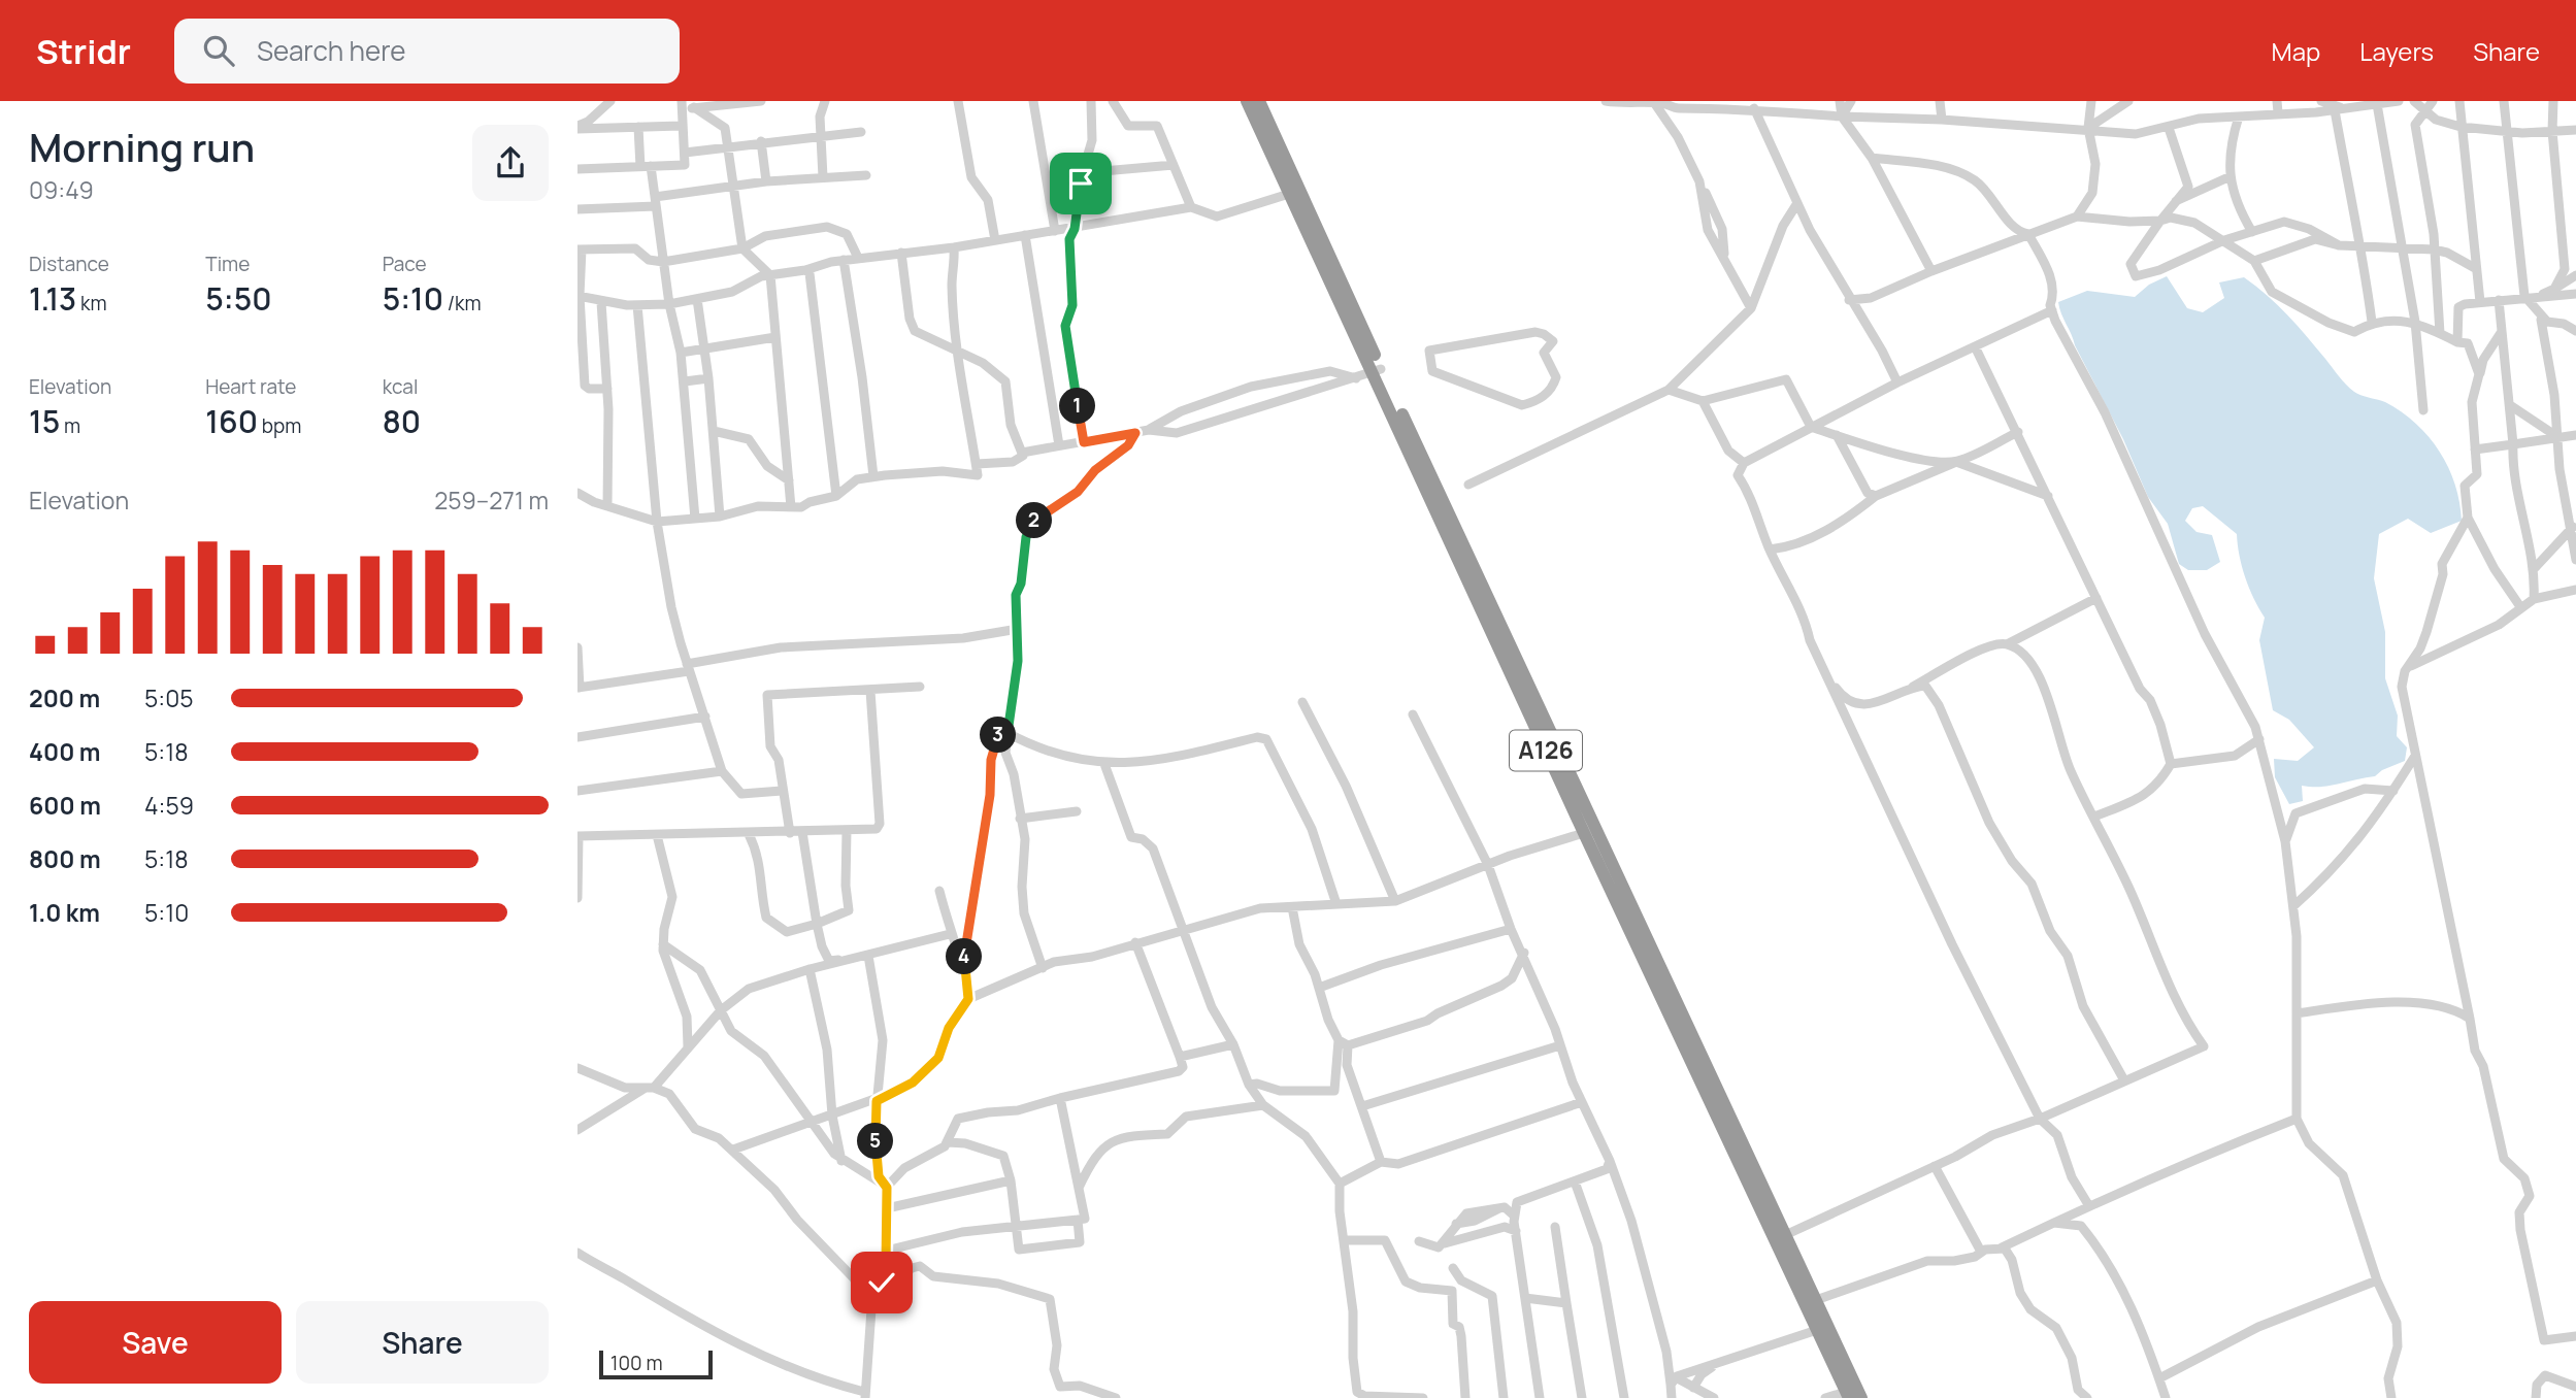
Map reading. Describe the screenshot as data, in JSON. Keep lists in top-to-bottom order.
{
  "streets": {
    "highway": ["A126"]
  },
  "scale_bar": "100 m",
  "page": {
    "header": "Stridr",
    "search": "Search here",
    "nav": ["Map", "Layers", "Share"],
    "heading": ["Morning run", "09:49"],
    "stats": [
      ["Distance", "1.13 km"],
      ["Time", "5:50"],
      ["Pace", "5:10 /km"],
      ["Elevation", "15 m"],
      ["Heart rate", "160 bpm"],
      ["kcal", "80"]
    ],
    "pins": [
      "1",
      "2",
      "3",
      "4",
      "5"
    ],
    "chart": ["Elevation", "259–271 m"],
    "list": [
      {
        "name": "200 m",
        "note": "5:05"
      },
      {
        "name": "400 m",
        "note": "5:18"
      },
      {
        "name": "600 m",
        "note": "4:59"
      },
      {
        "name": "800 m",
        "note": "5:18"
      },
      {
        "name": "1.0 km",
        "note": "5:10"
      }
    ],
    "buttons": ["Save", "Share"],
    "scale": "100 m"
  }
}
